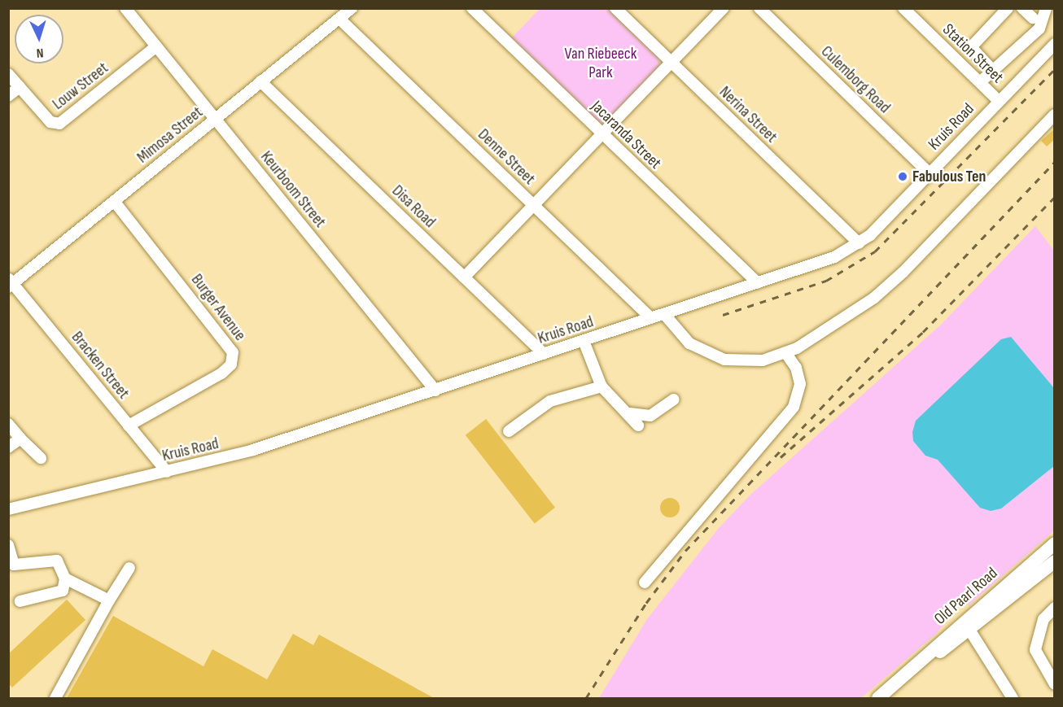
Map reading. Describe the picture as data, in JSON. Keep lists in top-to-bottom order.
{
  "streets": {
    "main road": ["Old Paarl Road"],
    "street": [
      "Station Street",
      "Culemborg Road",
      "Louw Street",
      "Nerina Street",
      "Kruis Road",
      "Mimosa Street",
      "Jacaranda Street",
      "Denne Street",
      "Keurboom Street",
      "Disa Road",
      "Burger Avenue",
      "Bracken Street"
    ]
  },
  "crossings": [
    ["Station Street", "Kruis Road"],
    ["Culemborg Road", "Kruis Road"],
    ["Louw Street", "Keurboom Street"],
    ["Nerina Street", "Kruis Road"],
    ["Kruis Road", "Jacaranda Street"],
    ["Kruis Road", "Denne Street"],
    ["Kruis Road", "Keurboom Street"],
    ["Kruis Road", "Disa Road"],
    ["Kruis Road", "Bracken Street"],
    ["Mimosa Street", "Denne Street"],
    ["Mimosa Street", "Keurboom Street"],
    ["Mimosa Street", "Disa Road"],
    ["Mimosa Street", "Burger Avenue"],
    ["Mimosa Street", "Bracken Street"],
    ["Burger Avenue", "Bracken Street"]
  ],
  "parks": ["Van Riebeeck Park"],
  "places": ["Fabulous Ten"],
  "north": "bottom"
}
